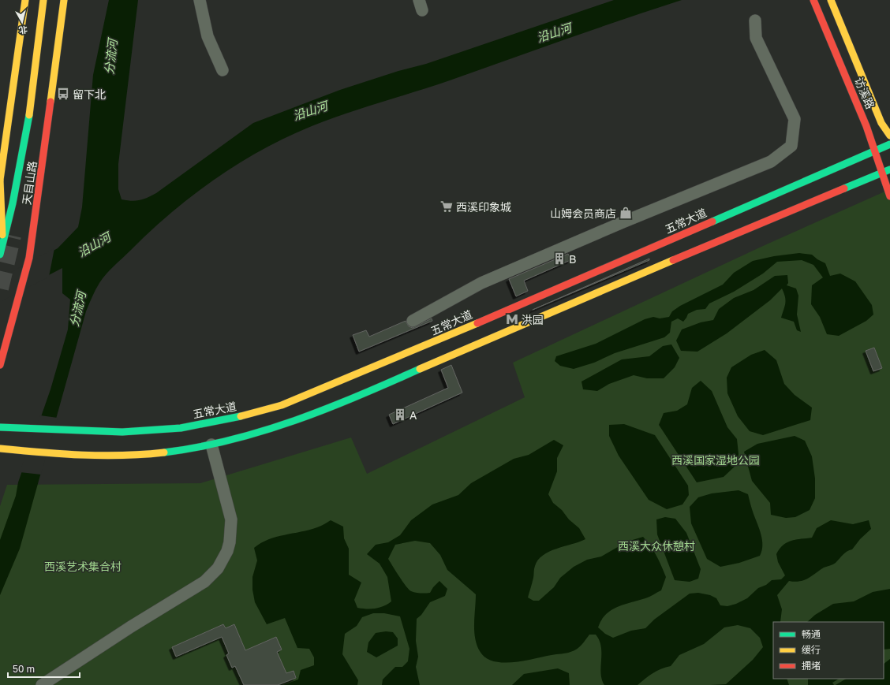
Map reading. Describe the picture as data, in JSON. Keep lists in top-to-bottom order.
{
  "streets": {
    "main road": ["访溪路", "天目山路", "五常大道"]
  },
  "crossings": [
    ["访溪路", "五常大道"]
  ],
  "water": ["沿山河", "分流河"],
  "parks": ["西溪国家湿地公园", "西溪大众休憩村", "西溪艺术集合村"],
  "places": {
    "bus stop": ["留下北"],
    "supermarket": ["西溪印象城"],
    "shop": ["山姆会员商店"],
    "building": ["B", "A"],
    "metro station": ["洪园"]
  },
  "legend": ["畅通", "缓行", "拥堵"],
  "scale_bar": "50 m",
  "north": "bottom"
}
